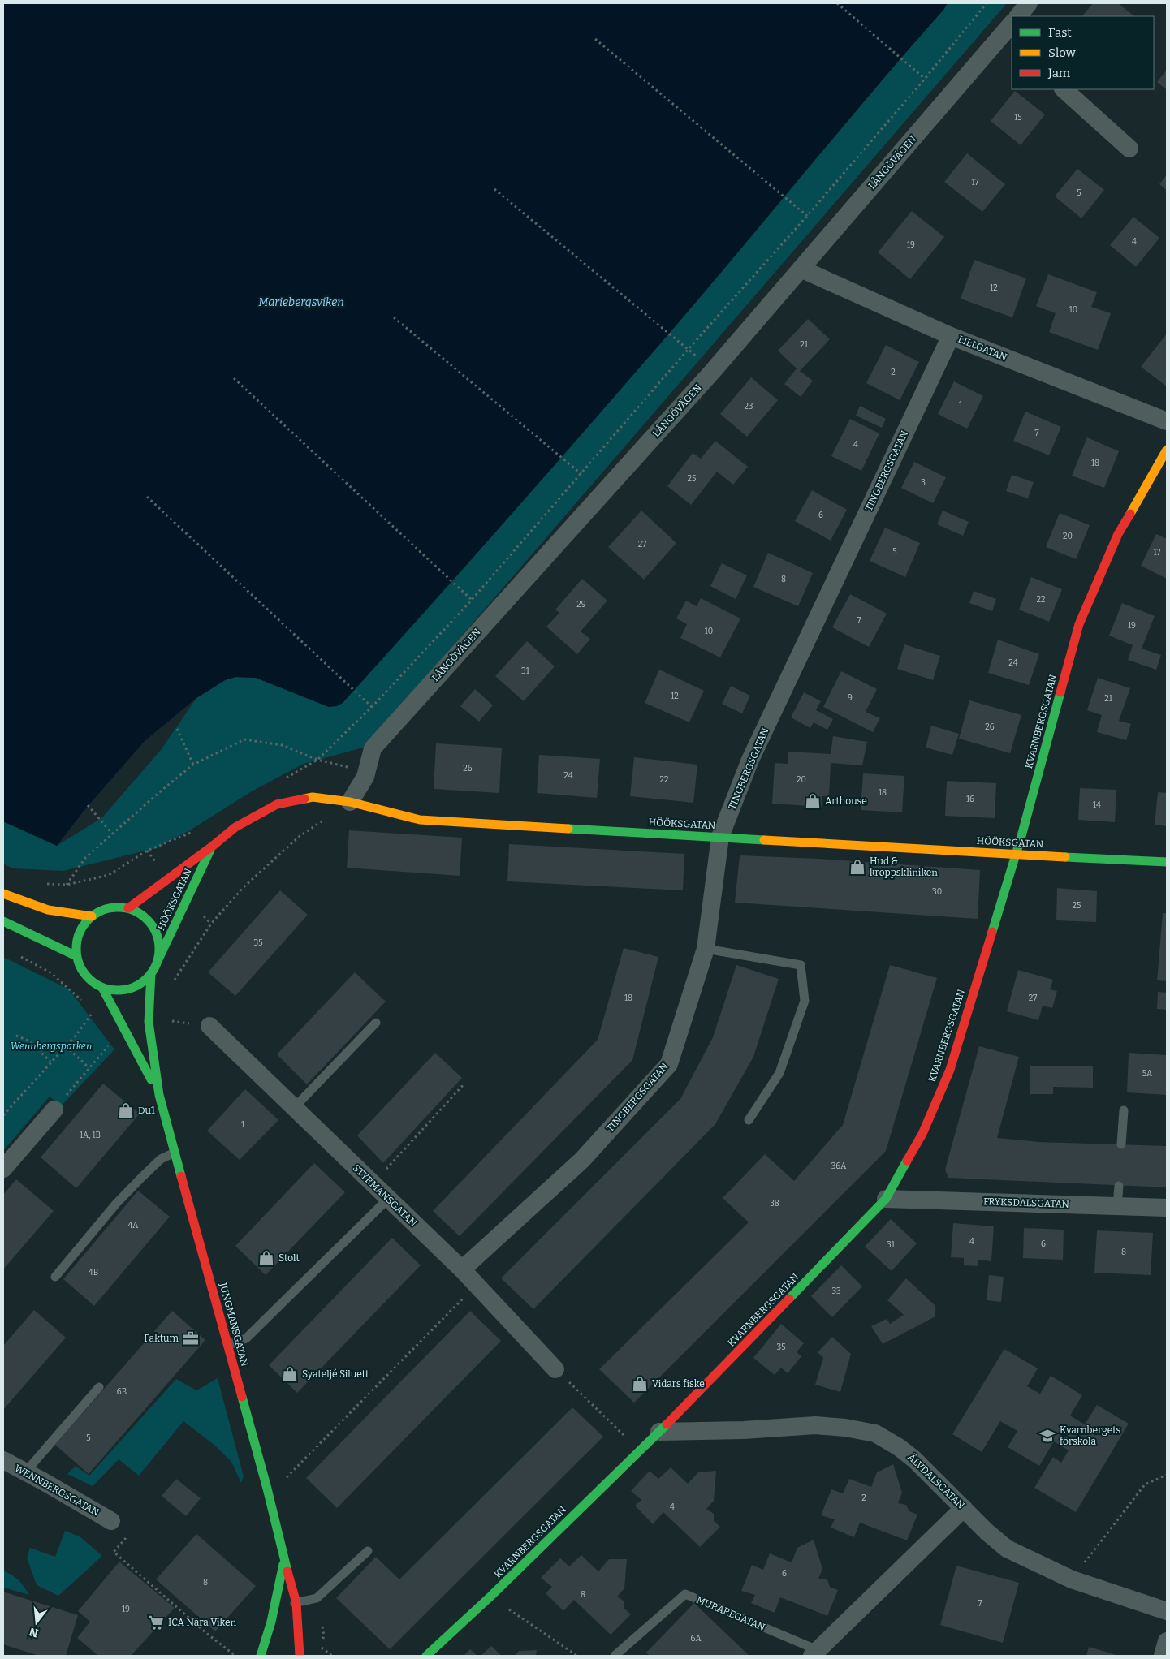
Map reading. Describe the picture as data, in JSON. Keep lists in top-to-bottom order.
{
  "streets": {
    "street": [
      "LÅNGÖVÄGEN",
      "LILLGATAN",
      "TINGBERGSGATAN",
      "KVARNBERGSGATAN",
      "HÖÖKSGATAN",
      "STYRMANSGATAN",
      "FRYKSDALSGATAN",
      "JUNGMANSGATAN",
      "ÄLVDALSGATAN",
      "WENNBERGSGATAN",
      "MURAREGATAN"
    ]
  },
  "crossings": [
    ["LÅNGÖVÄGEN", "LILLGATAN"],
    ["LÅNGÖVÄGEN", "HÖÖKSGATAN"],
    ["LILLGATAN", "TINGBERGSGATAN"],
    ["TINGBERGSGATAN", "HÖÖKSGATAN"],
    ["TINGBERGSGATAN", "STYRMANSGATAN"],
    ["KVARNBERGSGATAN", "HÖÖKSGATAN"],
    ["KVARNBERGSGATAN", "FRYKSDALSGATAN"],
    ["KVARNBERGSGATAN", "ÄLVDALSGATAN"],
    ["HÖÖKSGATAN", "JUNGMANSGATAN"],
    ["ÄLVDALSGATAN", "MURAREGATAN"]
  ],
  "water": ["Mariebergsviken"],
  "parks": ["Wennbergsparken"],
  "places": {
    "shop": [
      "Arthouse",
      "Hud & kroppskliniken",
      "Du1",
      "Stolt",
      "Syateljé Siluett",
      "Vidars fiske"
    ],
    "office": ["Faktum"],
    "school or university": ["Kvarnbergets förskola"],
    "supermarket": ["ICA Nära Viken"]
  },
  "house_numbers": [
    "15",
    "17",
    "5",
    "4",
    "19",
    "12",
    "10",
    "21",
    "2",
    "1",
    "23",
    "7",
    "4",
    "18",
    "25",
    "3",
    "6",
    "20",
    "27",
    "5",
    "17",
    "8",
    "22",
    "29",
    "7",
    "19",
    "10",
    "24",
    "31",
    "12",
    "9",
    "21",
    "26",
    "26",
    "24",
    "22",
    "20",
    "18",
    "16",
    "14",
    "30",
    "25",
    "35",
    "18",
    "27",
    "5A",
    "1",
    "1A, 1B",
    "36A",
    "38",
    "4A",
    "4",
    "6",
    "31",
    "8",
    "4B",
    "33",
    "35",
    "6B",
    "5",
    "2",
    "4",
    "6",
    "8",
    "8",
    "7",
    "19",
    "6A"
  ],
  "legend": ["Fast", "Slow", "Jam"],
  "north": "bottom"
}
